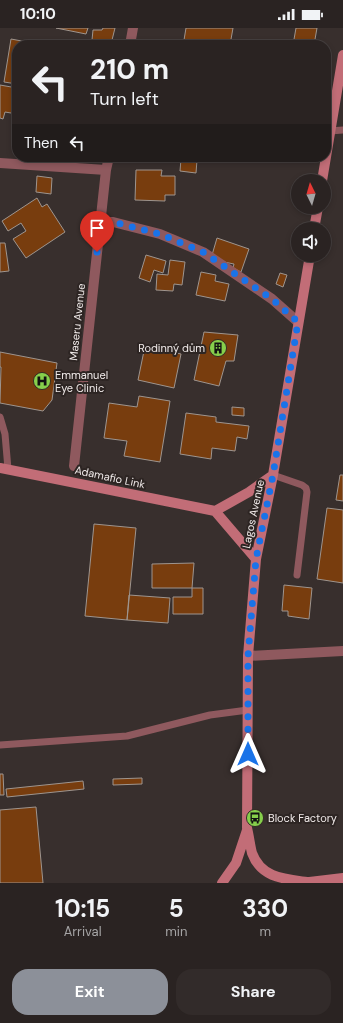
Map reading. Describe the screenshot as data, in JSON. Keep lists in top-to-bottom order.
{
  "streets": {
    "street": ["Maseru Avenue", "Adamafio Link", "Lagos Avenue"]
  },
  "places": {
    "building": ["Rodinný dům"],
    "hospital": ["Emmanuel Eye Clinic"],
    "bus stop": ["Block Factory"]
  },
  "north": "top",
  "page": {
    "status": "10:10",
    "turn": ["210 m", "Turn left"],
    "then": "Then",
    "eta": [
      "10:15",
      "Arrival",
      "5",
      "min",
      "330",
      "m"
    ],
    "buttons": ["Exit", "Share"]
  }
}
